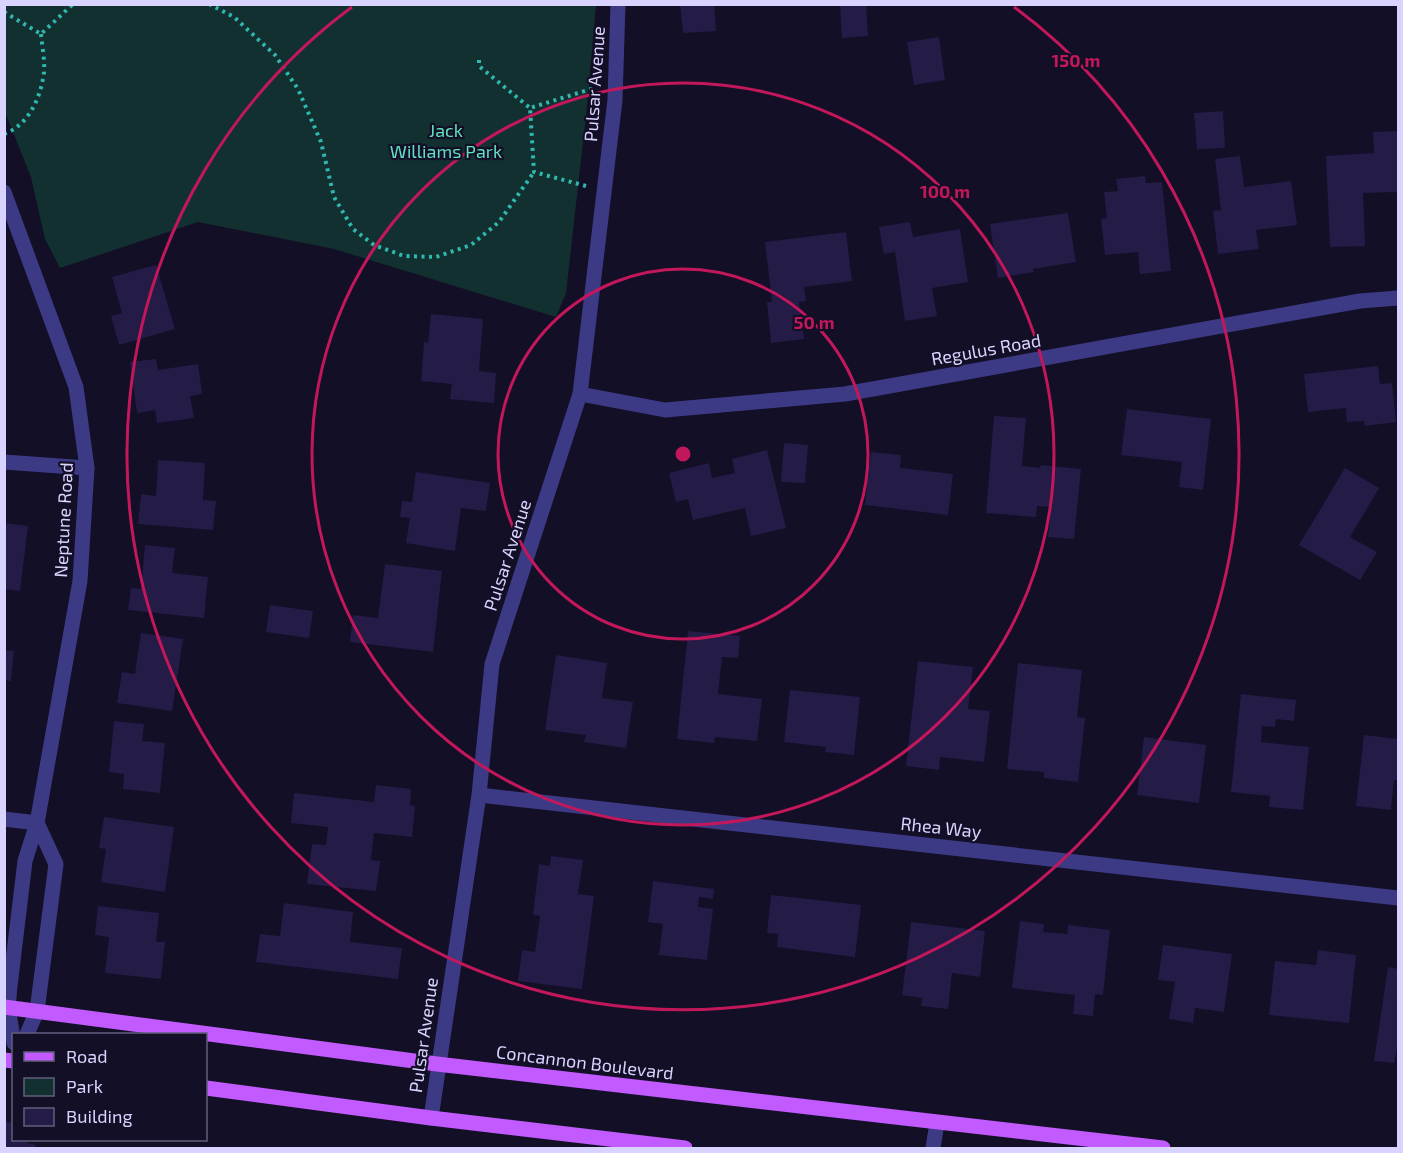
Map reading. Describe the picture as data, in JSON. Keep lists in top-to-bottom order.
{
  "streets": {
    "main road": ["Concannon Boulevard"],
    "street": [
      "Pulsar Avenue",
      "Regulus Road",
      "Neptune Road",
      "Rhea Way"
    ]
  },
  "crossings": [
    ["Pulsar Avenue", "Regulus Road"],
    ["Pulsar Avenue", "Rhea Way"],
    ["Pulsar Avenue", "Concannon Boulevard"],
    ["Neptune Road", "Concannon Boulevard"]
  ],
  "parks": ["Jack Williams Park"],
  "legend": ["Road", "Park", "Building"],
  "rings": ["150 m", "100 m", "50 m"]
}
